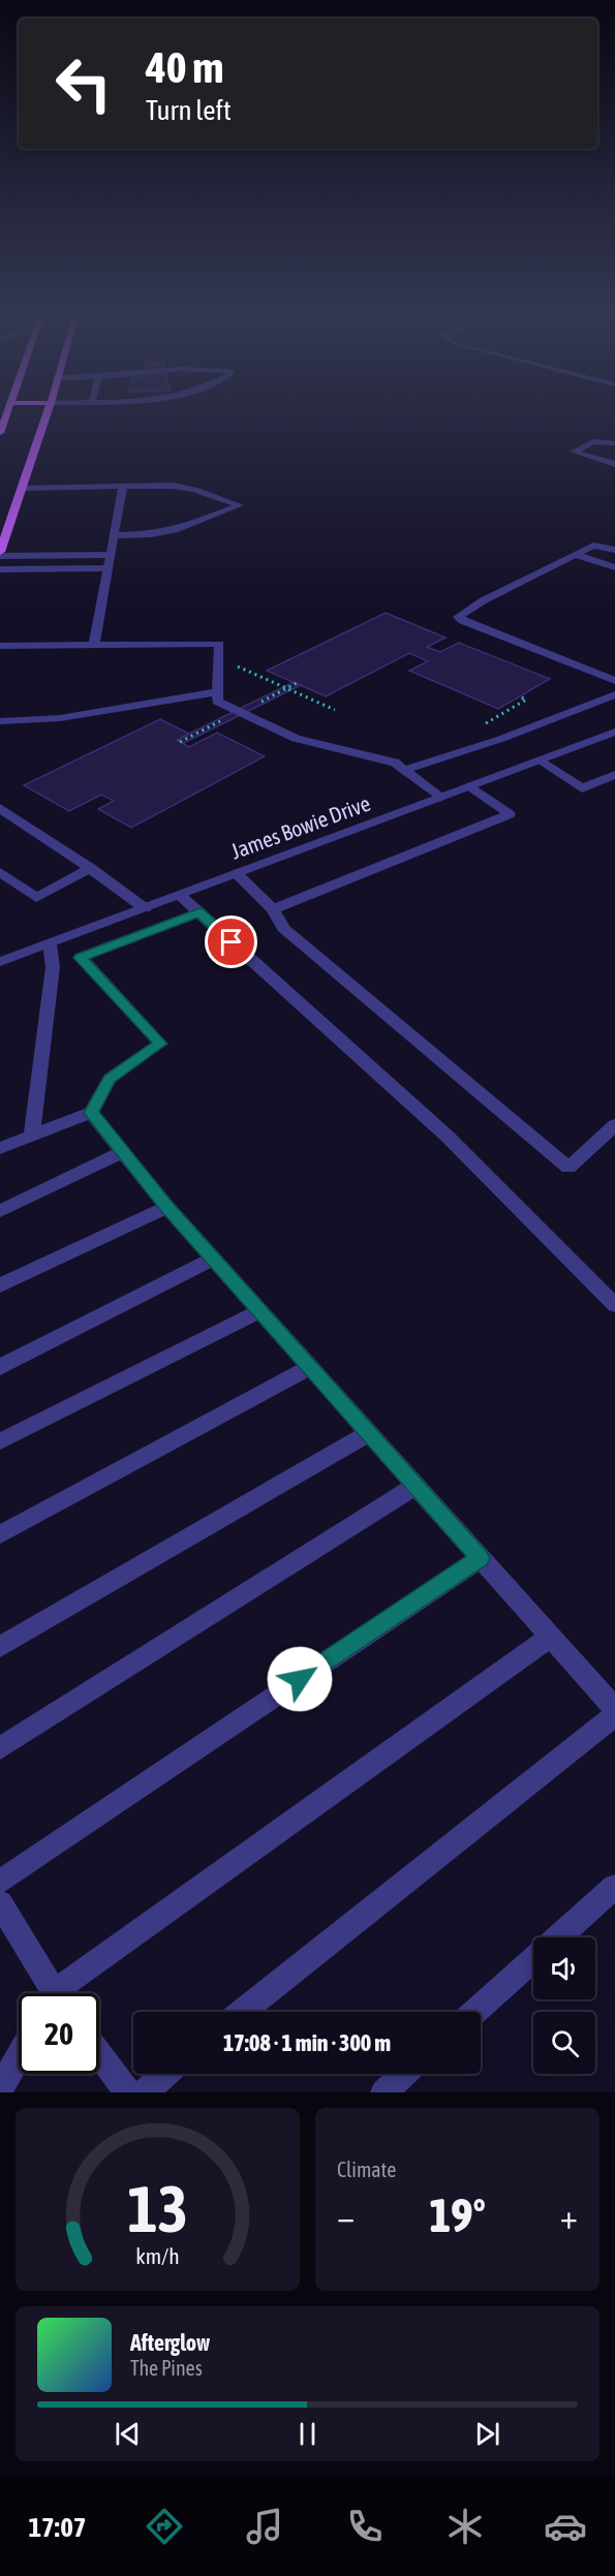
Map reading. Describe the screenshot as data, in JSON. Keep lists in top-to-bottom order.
{
  "streets": {
    "street": ["James Bowie Drive"]
  },
  "page": {
    "turn": ["40 m", "Turn left"],
    "limit": "20",
    "trip": "17:08 · 1 min · 300 m",
    "tile": "Climate",
    "heat": ["−", "19°", "+"],
    "song": ["Afterglow", "The Pines"],
    "tabs": "17:07",
    "gauge": ["13", "km/h"]
  }
}
